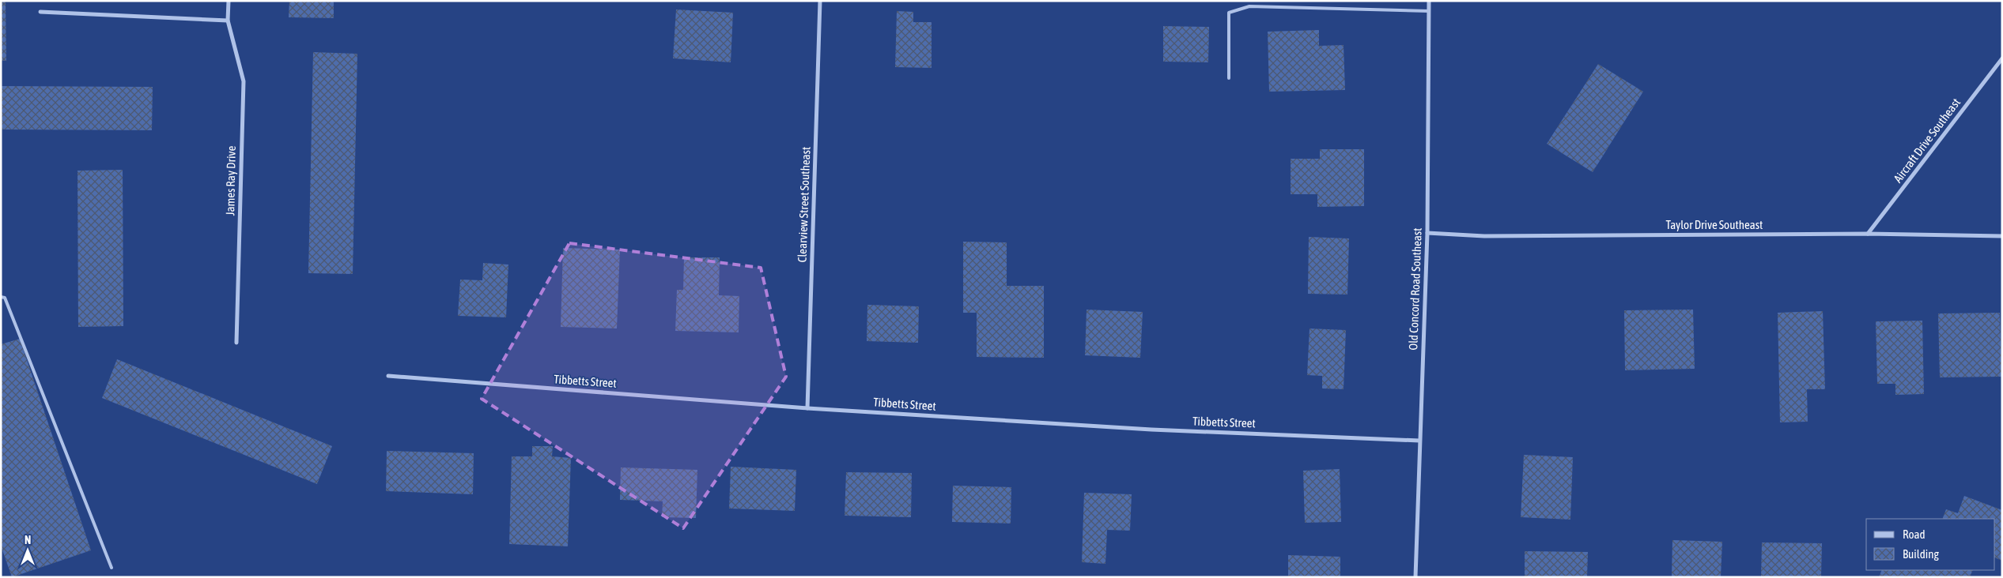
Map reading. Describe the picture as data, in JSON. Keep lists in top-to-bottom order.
{
  "streets": {
    "street": [
      "Aircraft Drive Southeast",
      "James Ray Drive",
      "Clearview Street Southeast",
      "Taylor Drive Southeast",
      "Old Concord Road Southeast",
      "Tibbetts Street"
    ]
  },
  "crossings": [
    ["Aircraft Drive Southeast", "Taylor Drive Southeast"],
    ["Clearview Street Southeast", "Tibbetts Street"],
    ["Taylor Drive Southeast", "Old Concord Road Southeast"],
    ["Old Concord Road Southeast", "Tibbetts Street"]
  ],
  "legend": ["Road", "Building"],
  "north": "top"
}
